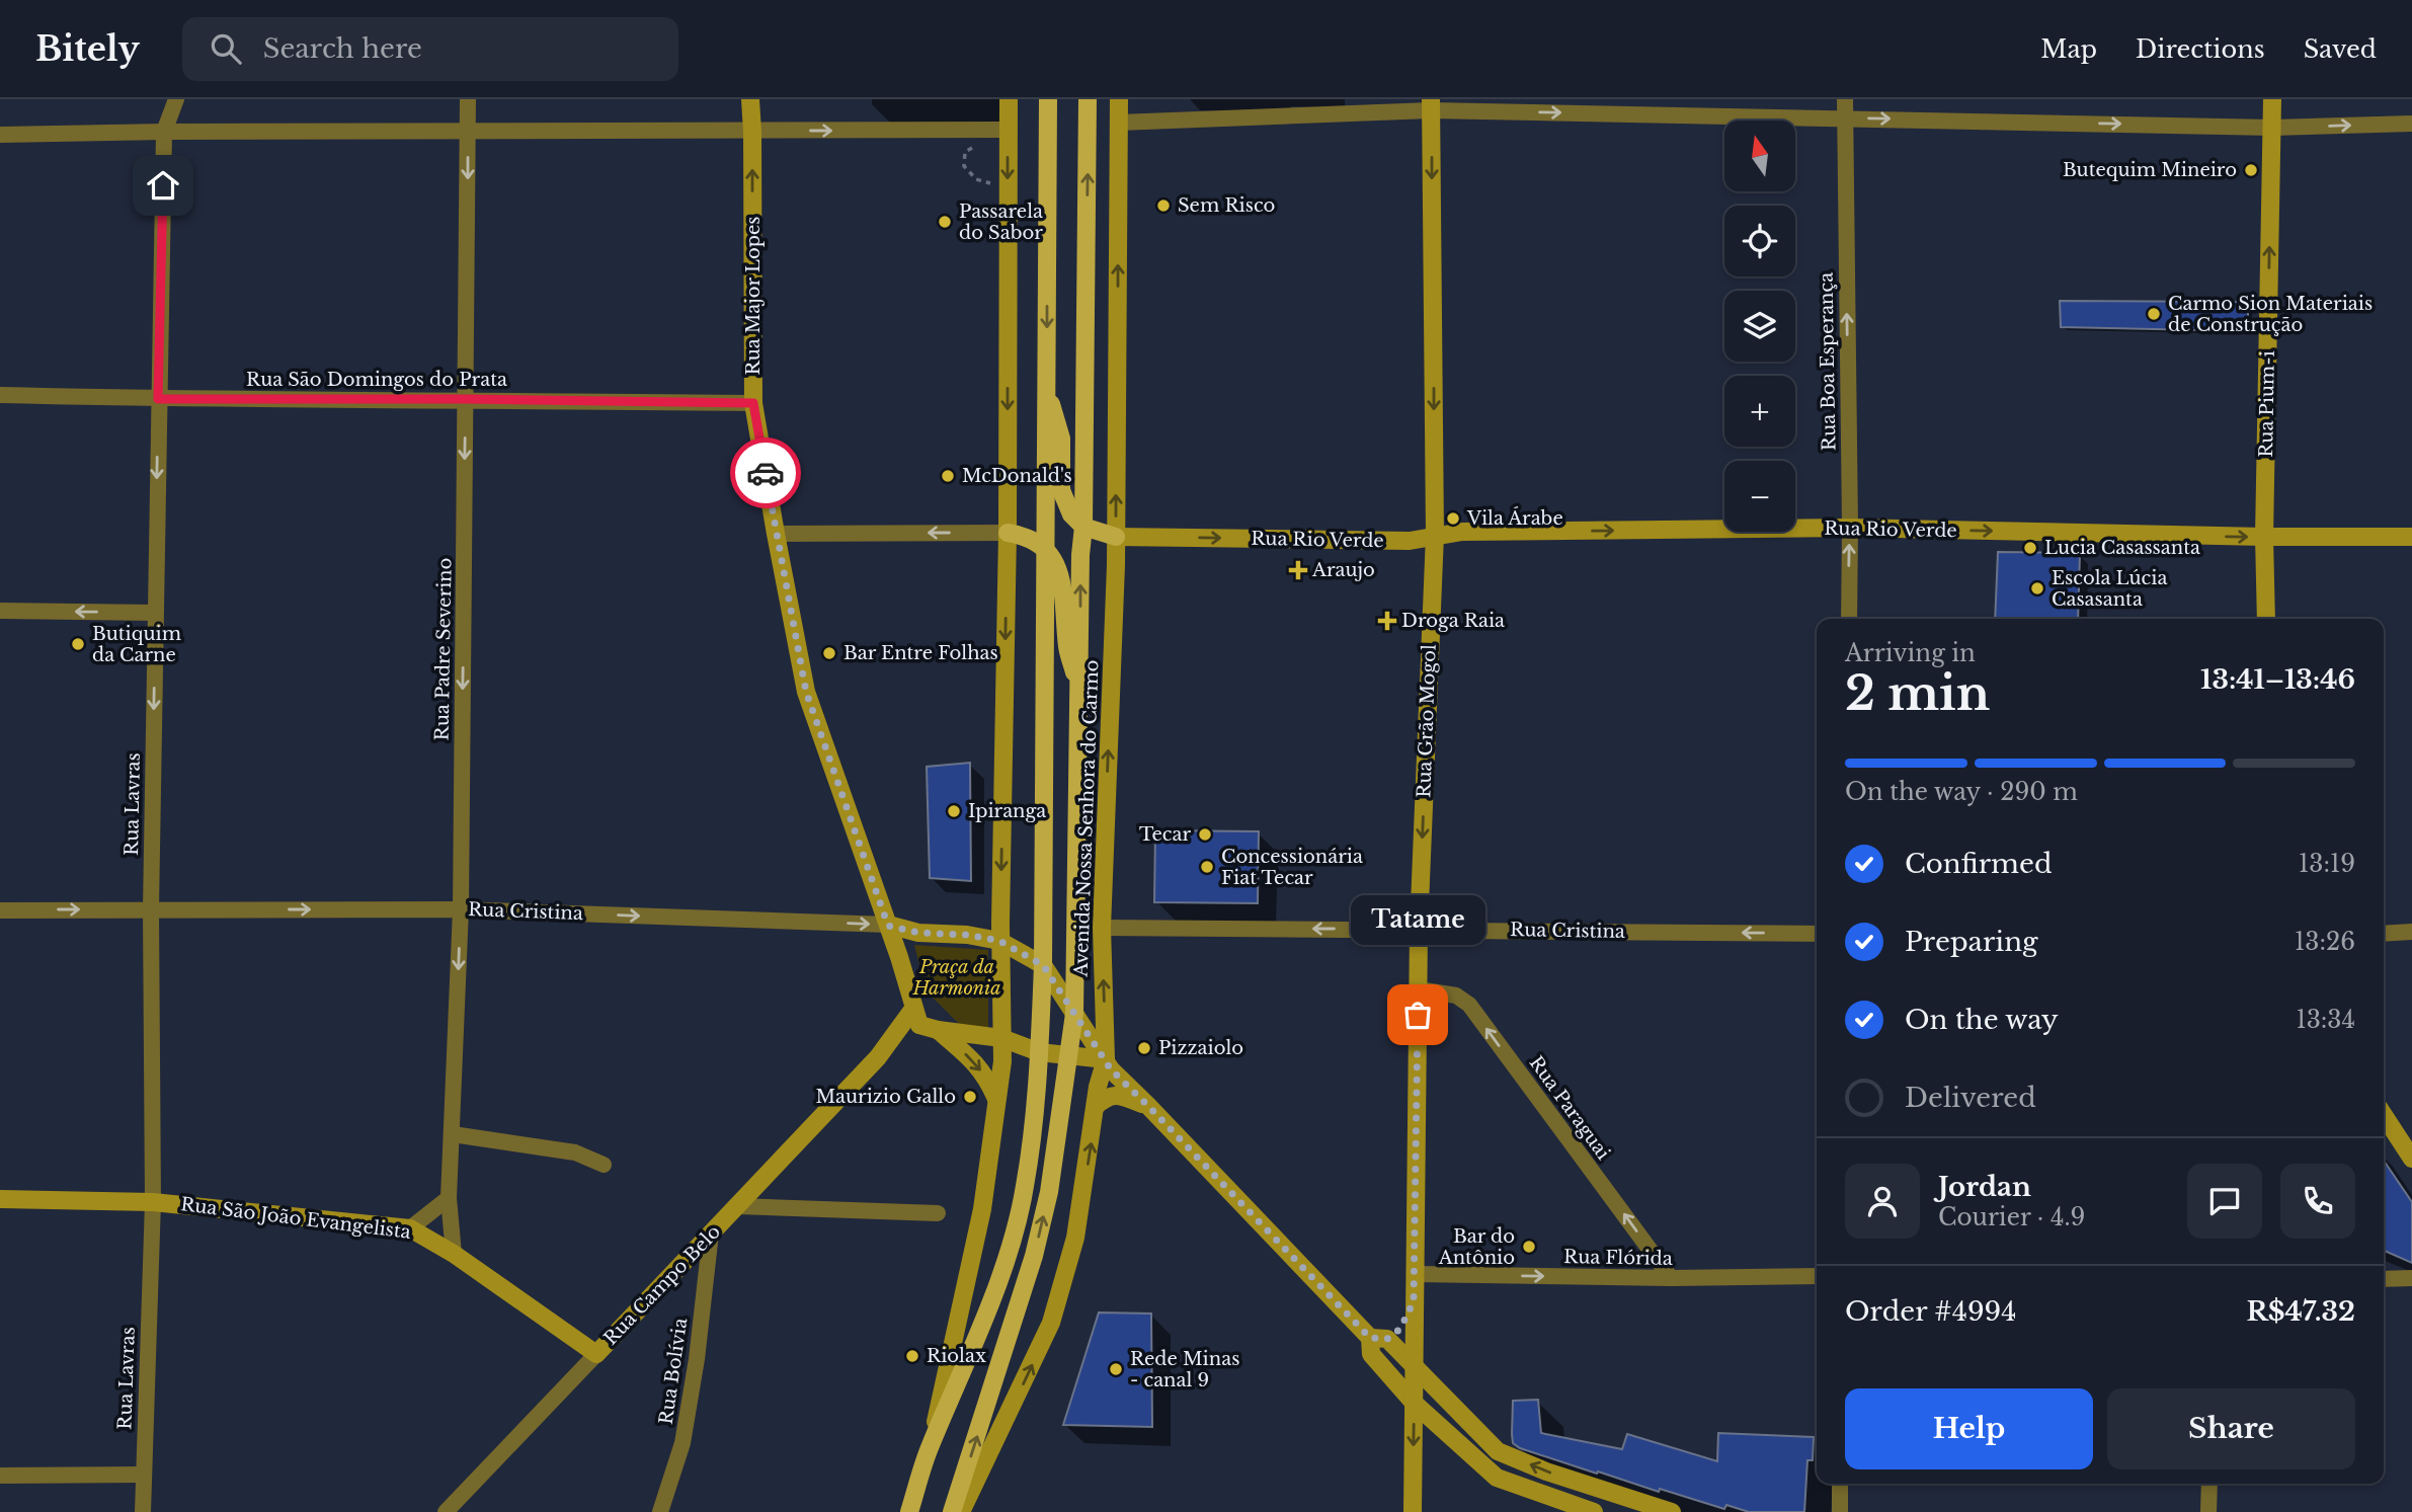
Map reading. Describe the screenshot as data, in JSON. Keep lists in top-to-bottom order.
{
  "streets": {
    "main road": ["Avenida Nossa Senhora do Carmo"],
    "street": [
      "Rua Major Lopes",
      "Rua Boa Esperança",
      "Rua São Domingos do Prata",
      "Rua Pium-i",
      "Rua Rio Verde",
      "Rua Padre Severino",
      "Rua Grão Mogol",
      "Rua Lavras",
      "Rua Cristina",
      "Rua Paraguai",
      "Rua São João Evangelista",
      "Rua Flórida",
      "Rua Campo Belo",
      "Rua Bolívia"
    ]
  },
  "crossings": [
    ["Rua Major Lopes", "Rua São Domingos do Prata"],
    ["Rua Major Lopes", "Rua Cristina"],
    ["Rua Major Lopes", "Rua Campo Belo"],
    ["Rua Boa Esperança", "Rua Rio Verde"],
    ["Rua São Domingos do Prata", "Rua Padre Severino"],
    ["Rua São Domingos do Prata", "Rua Lavras"],
    ["Rua Pium-i", "Rua Rio Verde"],
    ["Rua Rio Verde", "Rua Grão Mogol"],
    ["Rua Rio Verde", "Avenida Nossa Senhora do Carmo"],
    ["Rua Padre Severino", "Rua Cristina"],
    ["Rua Padre Severino", "Rua São João Evangelista"],
    ["Rua Grão Mogol", "Rua Cristina"],
    ["Rua Grão Mogol", "Rua Paraguai"],
    ["Rua Grão Mogol", "Rua Flórida"],
    ["Rua Lavras", "Rua Cristina"],
    ["Rua Lavras", "Rua São João Evangelista"],
    ["Avenida Nossa Senhora do Carmo", "Rua Cristina"],
    ["Rua Paraguai", "Rua Flórida"],
    ["Rua São João Evangelista", "Rua Campo Belo"],
    ["Rua Campo Belo", "Rua Bolívia"]
  ],
  "one_way": [
    "Rua Boa Esperança",
    "Rua Pium-i",
    "Rua Rio Verde",
    "Rua Padre Severino",
    "Rua Grão Mogol",
    "Rua Lavras",
    "Rua Paraguai",
    "Rua Flórida"
  ],
  "parks": ["Praça da Harmonia"],
  "places": {
    "other": [
      "Butequim Mineiro",
      "Sem Risco",
      "Passarela do Sabor",
      "Carmo Sion Materiais de Construção",
      "McDonald's",
      "Vila Árabe",
      "Lucia Casassanta",
      "Escola Lúcia Casasanta",
      "Butiquim da Carne",
      "Bar Entre Folhas",
      "Ipiranga",
      "Tecar",
      "Concessionária Fiat Tecar",
      "Tatame",
      "Pizzaiolo",
      "Maurizio Gallo",
      "Bar do Antônio",
      "Riolax",
      "Rede Minas - canal 9"
    ],
    "health": ["Araujo", "Droga Raia"]
  },
  "north": "top",
  "page": {
    "header": "Bitely",
    "search": "Search here",
    "nav": ["Map", "Directions", "Saved"],
    "map_buttons": ["+", "−"],
    "heading": ["2 min", "Arriving in", "13:41–13:46"],
    "panel": [
      "Jordan",
      "Courier · 4.9",
      "Order #4994",
      "R$47.32"
    ],
    "bar": "On the way · 290 m",
    "list": [
      ["Confirmed", "13:19"],
      ["Preparing", "13:26"],
      ["On the way", "13:34"],
      "Delivered"
    ],
    "bubble": "Tatame",
    "buttons": ["Help", "Share"]
  }
}
